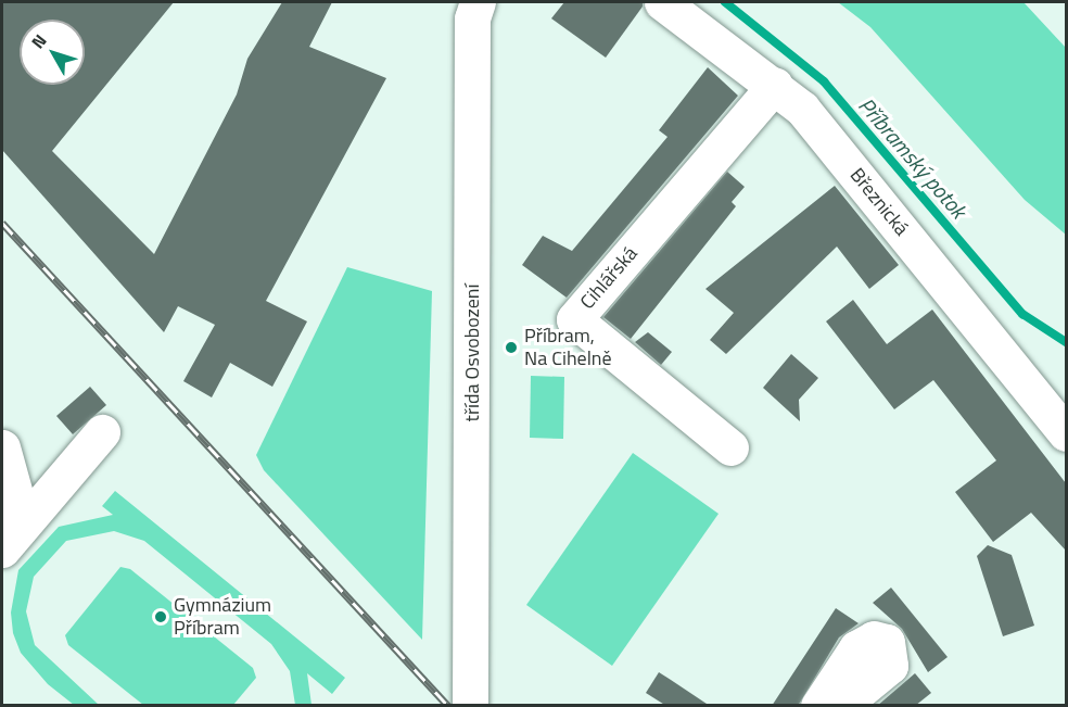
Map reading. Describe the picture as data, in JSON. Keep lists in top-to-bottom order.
{
  "streets": {
    "street": ["Březnická", "Cihlářská", "třída Osvobození"]
  },
  "crossings": [
    ["Březnická", "Cihlářská"]
  ],
  "water": ["Příbramský potok"],
  "places": ["Příbram, Na Cihelně", "Gymnázium Příbram"],
  "north": "top left"
}
